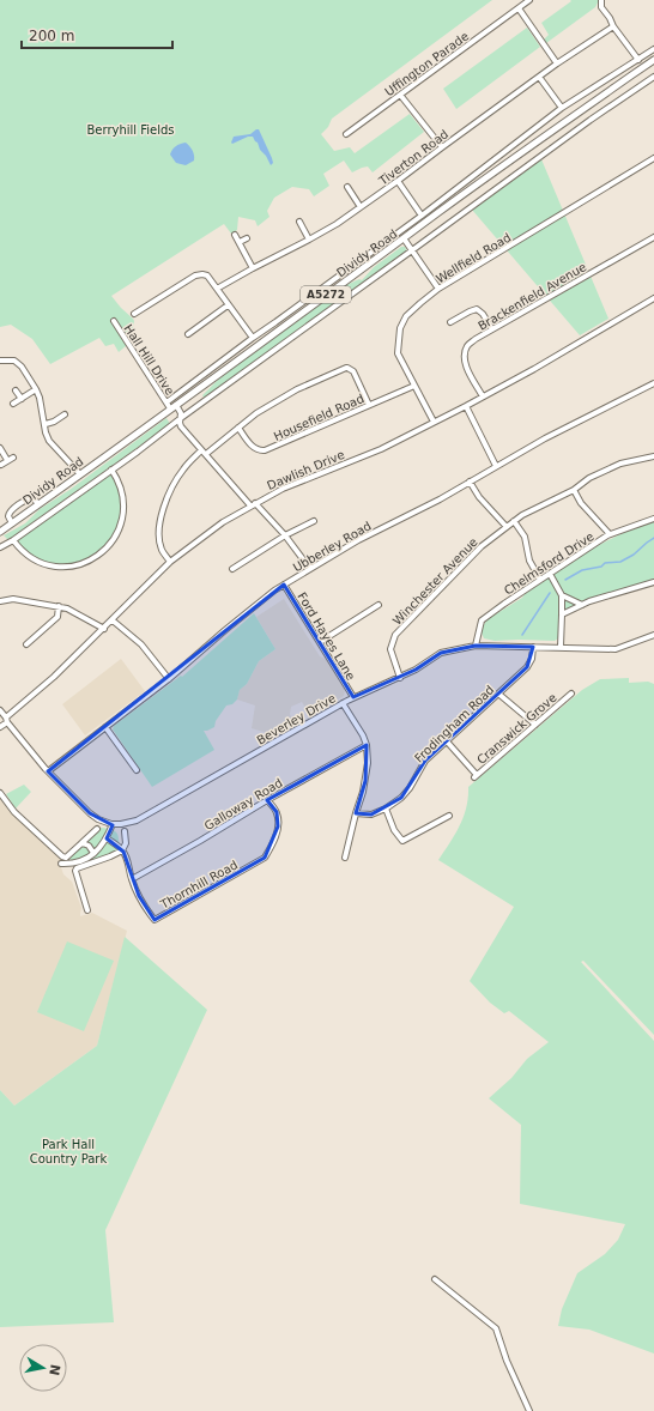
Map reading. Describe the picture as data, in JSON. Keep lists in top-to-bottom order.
{
  "streets": {
    "main road": ["Dividy Road", "A5272"],
    "street": [
      "Uffington Parade",
      "Tiverton Road",
      "Wellfield Road",
      "Brackenfield Avenue",
      "Hall Hill Drive",
      "Housefield Road",
      "Dawlish Drive",
      "Ubberley Road",
      "Chelmsford Drive",
      "Winchester Avenue",
      "Ford Hayes Lane",
      "Beverley Drive",
      "Frodingham Road",
      "Cranswick Grove",
      "Galloway Road",
      "Thornhill Road"
    ]
  },
  "crossings": [
    ["Dividy Road", "Hall Hill Drive"],
    ["Wellfield Road", "Housefield Road"],
    ["Wellfield Road", "Dawlish Drive"],
    ["Brackenfield Avenue", "Dawlish Drive"],
    ["Hall Hill Drive", "Dawlish Drive"],
    ["Hall Hill Drive", "Ubberley Road"],
    ["Ubberley Road", "Ford Hayes Lane"],
    ["Chelmsford Drive", "Beverley Drive"],
    ["Winchester Avenue", "Beverley Drive"],
    ["Ford Hayes Lane", "Beverley Drive"],
    ["Beverley Drive", "Frodingham Road"],
    ["Frodingham Road", "Cranswick Grove"],
    ["Galloway Road", "Thornhill Road"]
  ],
  "parks": ["Berryhill Fields", "Park Hall Country Park"],
  "scale_bar": "200 m",
  "north": "right"
}
